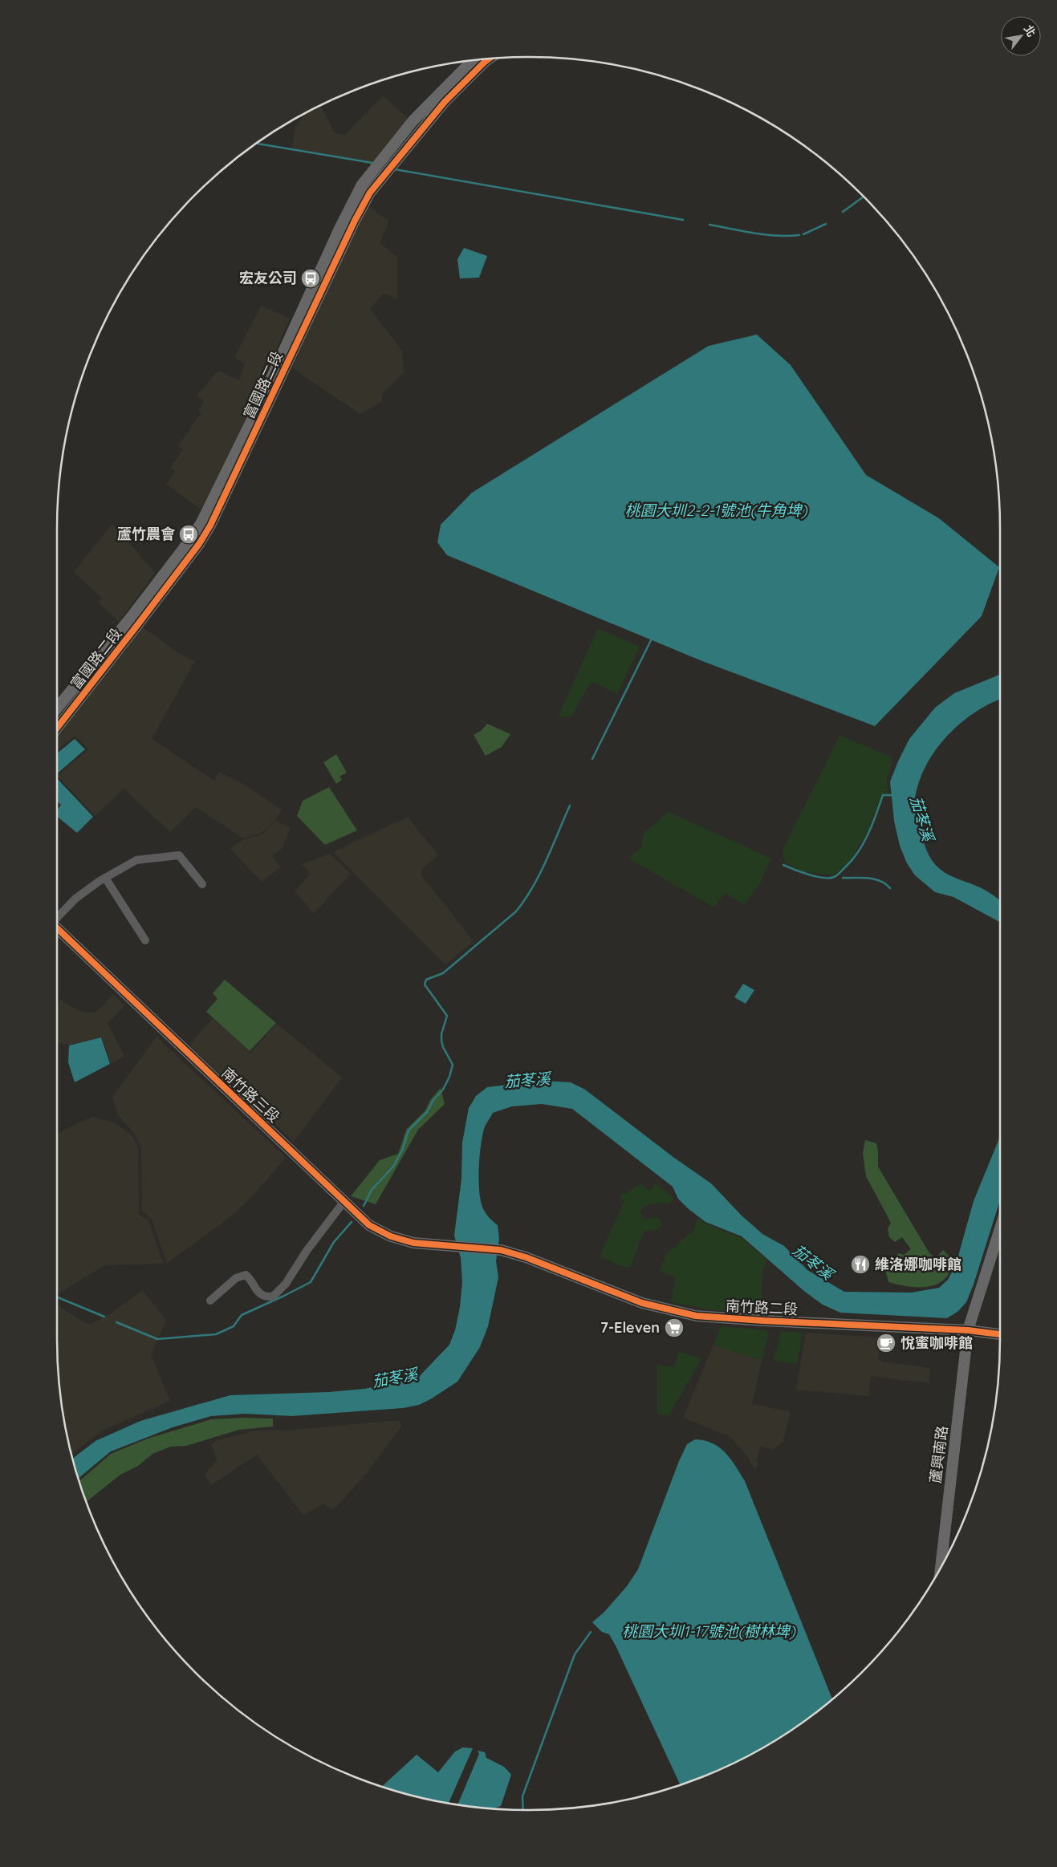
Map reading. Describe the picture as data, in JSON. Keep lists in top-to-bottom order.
{
  "streets": {
    "street": [
      "富國路二段",
      "南竹路三段",
      "南竹路二段",
      "蘆興南路"
    ]
  },
  "crossings": [
    ["南竹路三段", "南竹路二段"],
    ["南竹路二段", "蘆興南路"]
  ],
  "water": ["桃園大圳2-2-1號池(牛角埤)", "茄苳溪", "桃園大圳1-17號池(樹林埤)"],
  "places": {
    "bus stop": ["宏友公司", "蘆竹農會"],
    "restaurant": ["維洛娜咖啡館"],
    "supermarket": ["7-Eleven"],
    "cafe": ["悅蜜咖啡館"]
  },
  "north": "top right"
}
